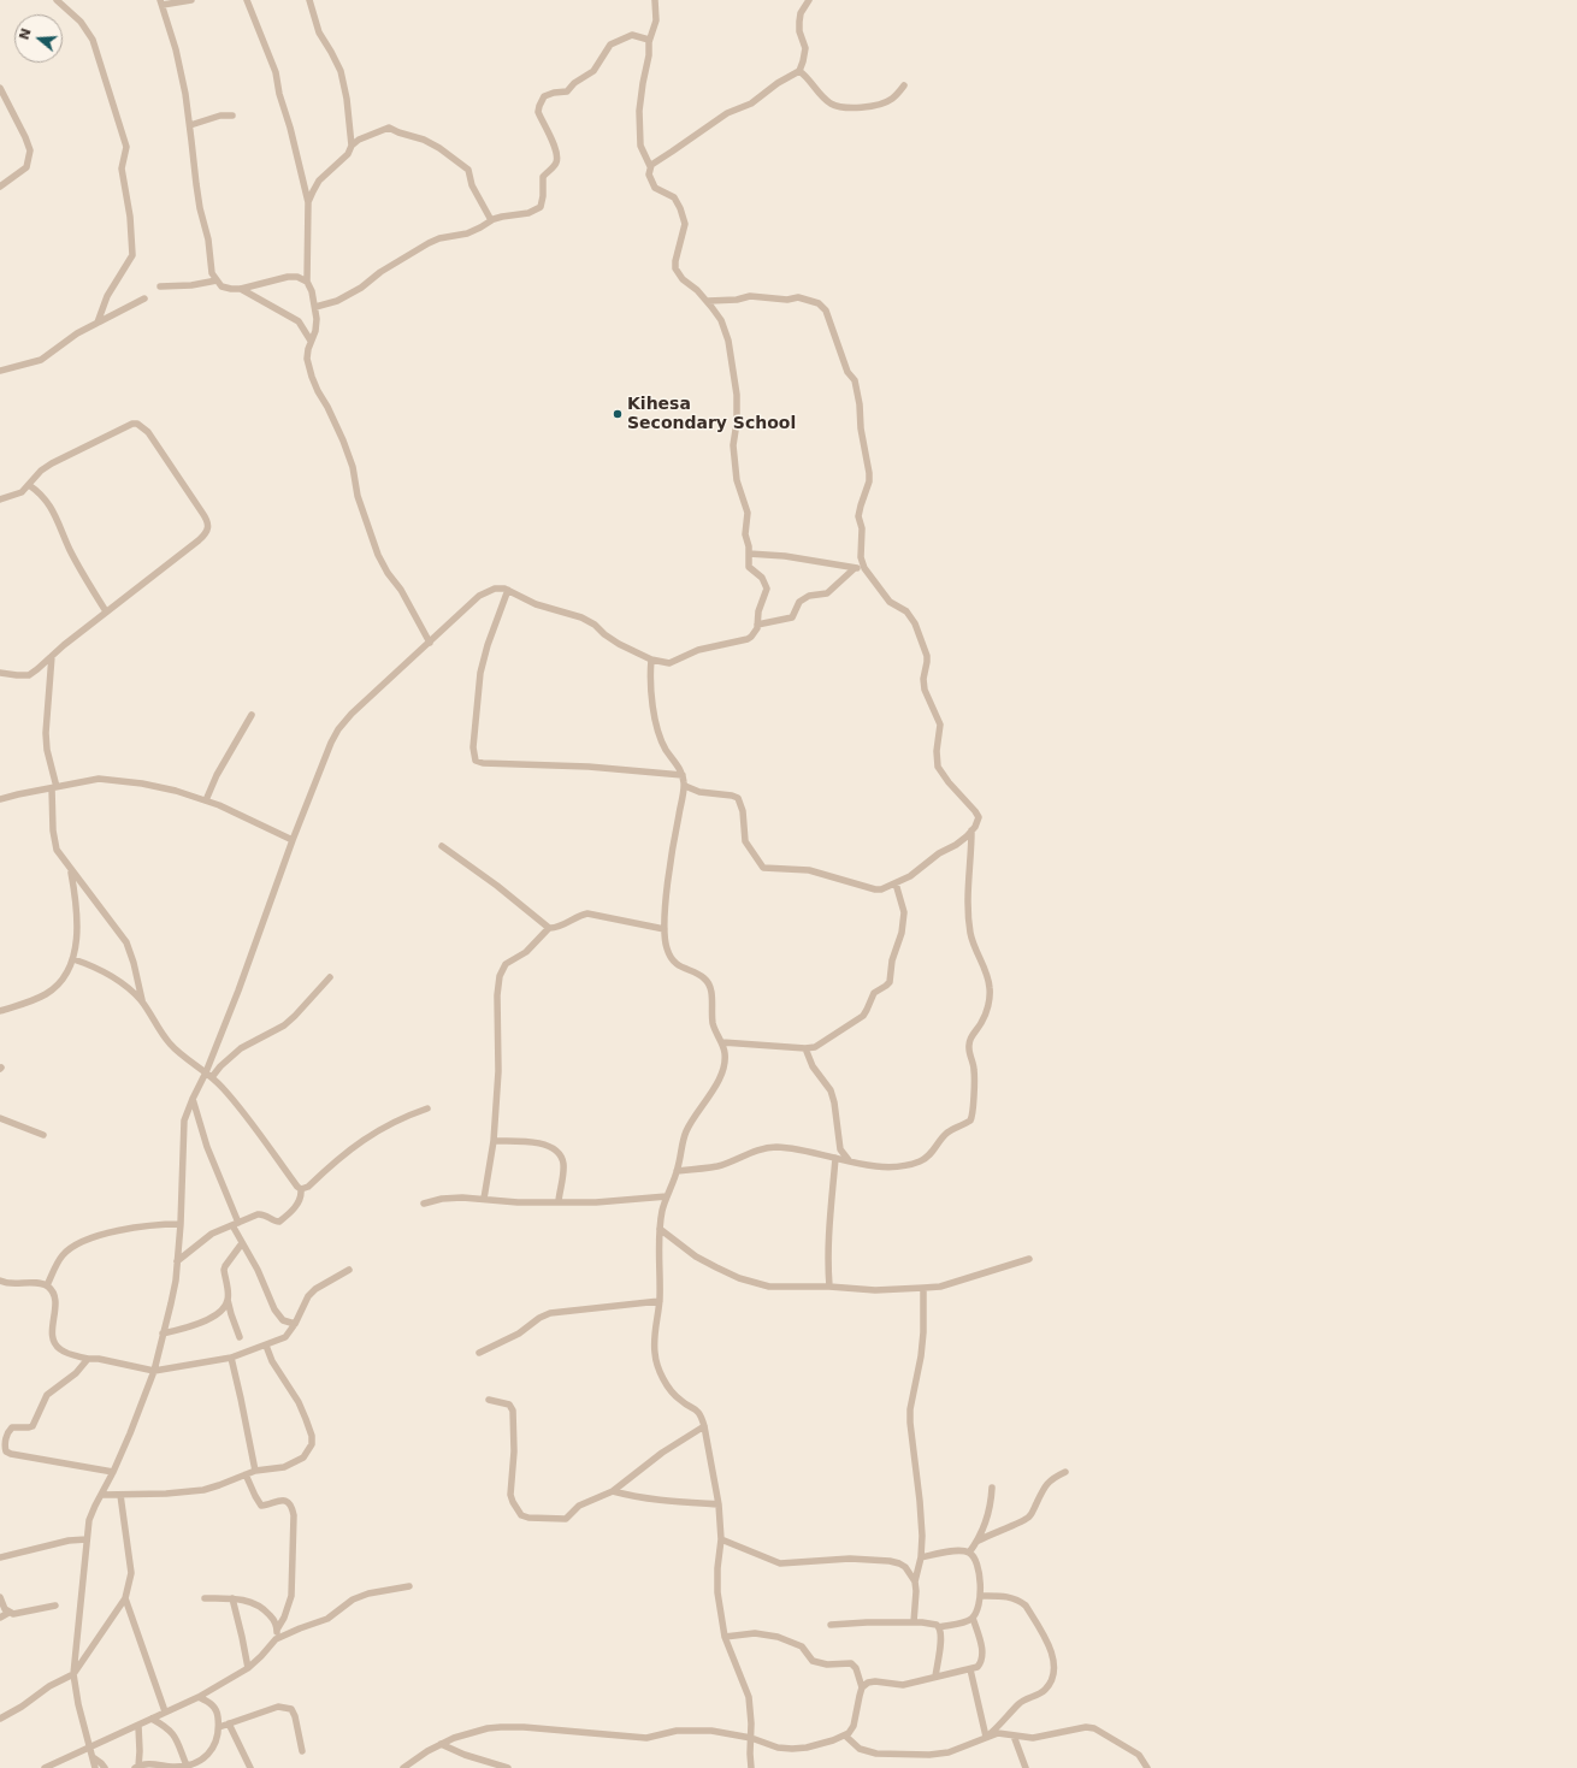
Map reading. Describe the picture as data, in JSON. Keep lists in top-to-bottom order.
{
  "places": ["Kihesa Secondary School"],
  "north": "left"
}
